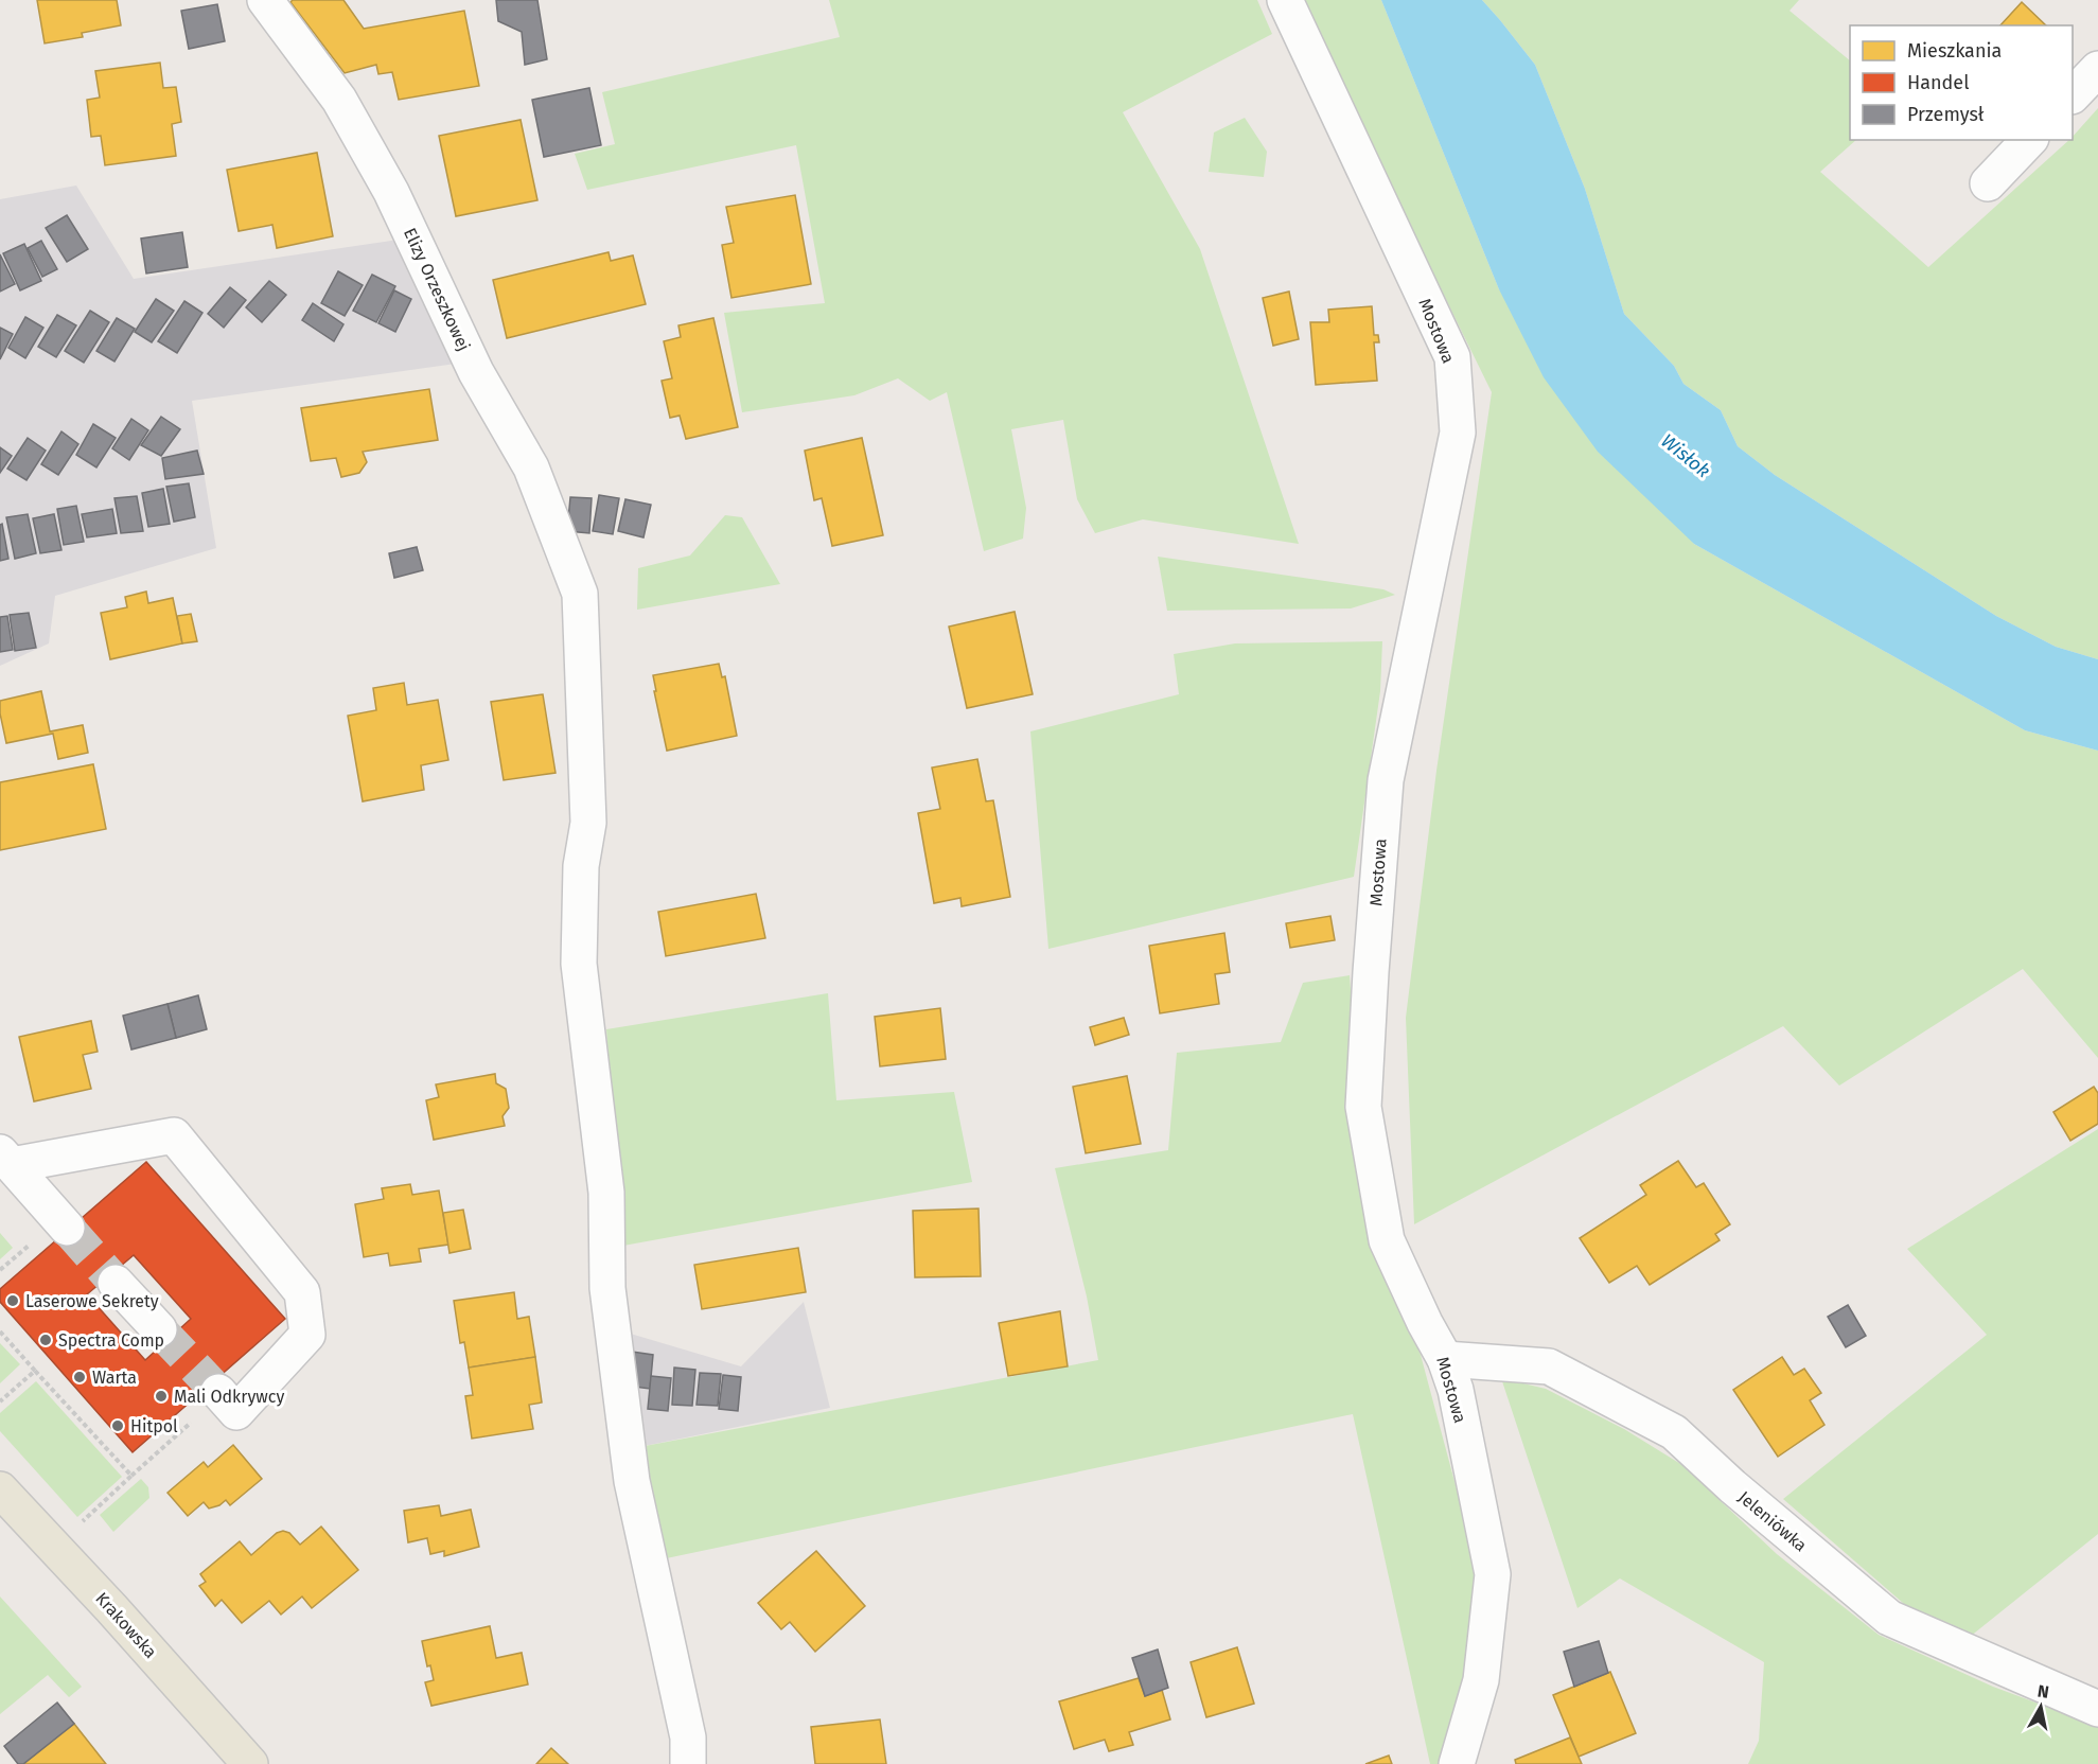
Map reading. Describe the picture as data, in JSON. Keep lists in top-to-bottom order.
{
  "streets": {
    "main road": ["Krakowska"],
    "street": ["Elizy Orzeszkowej", "Mostowa", "Jeleniówka"]
  },
  "crossings": [
    ["Mostowa", "Jeleniówka"]
  ],
  "water": ["Wisłok"],
  "places": [
    "Laserowe Sekrety",
    "Spectra Comp",
    "Warta",
    "Mali Odkrywcy",
    "Hitpol"
  ],
  "legend": ["Mieszkania", "Handel", "Przemysł"],
  "north": "top"
}
